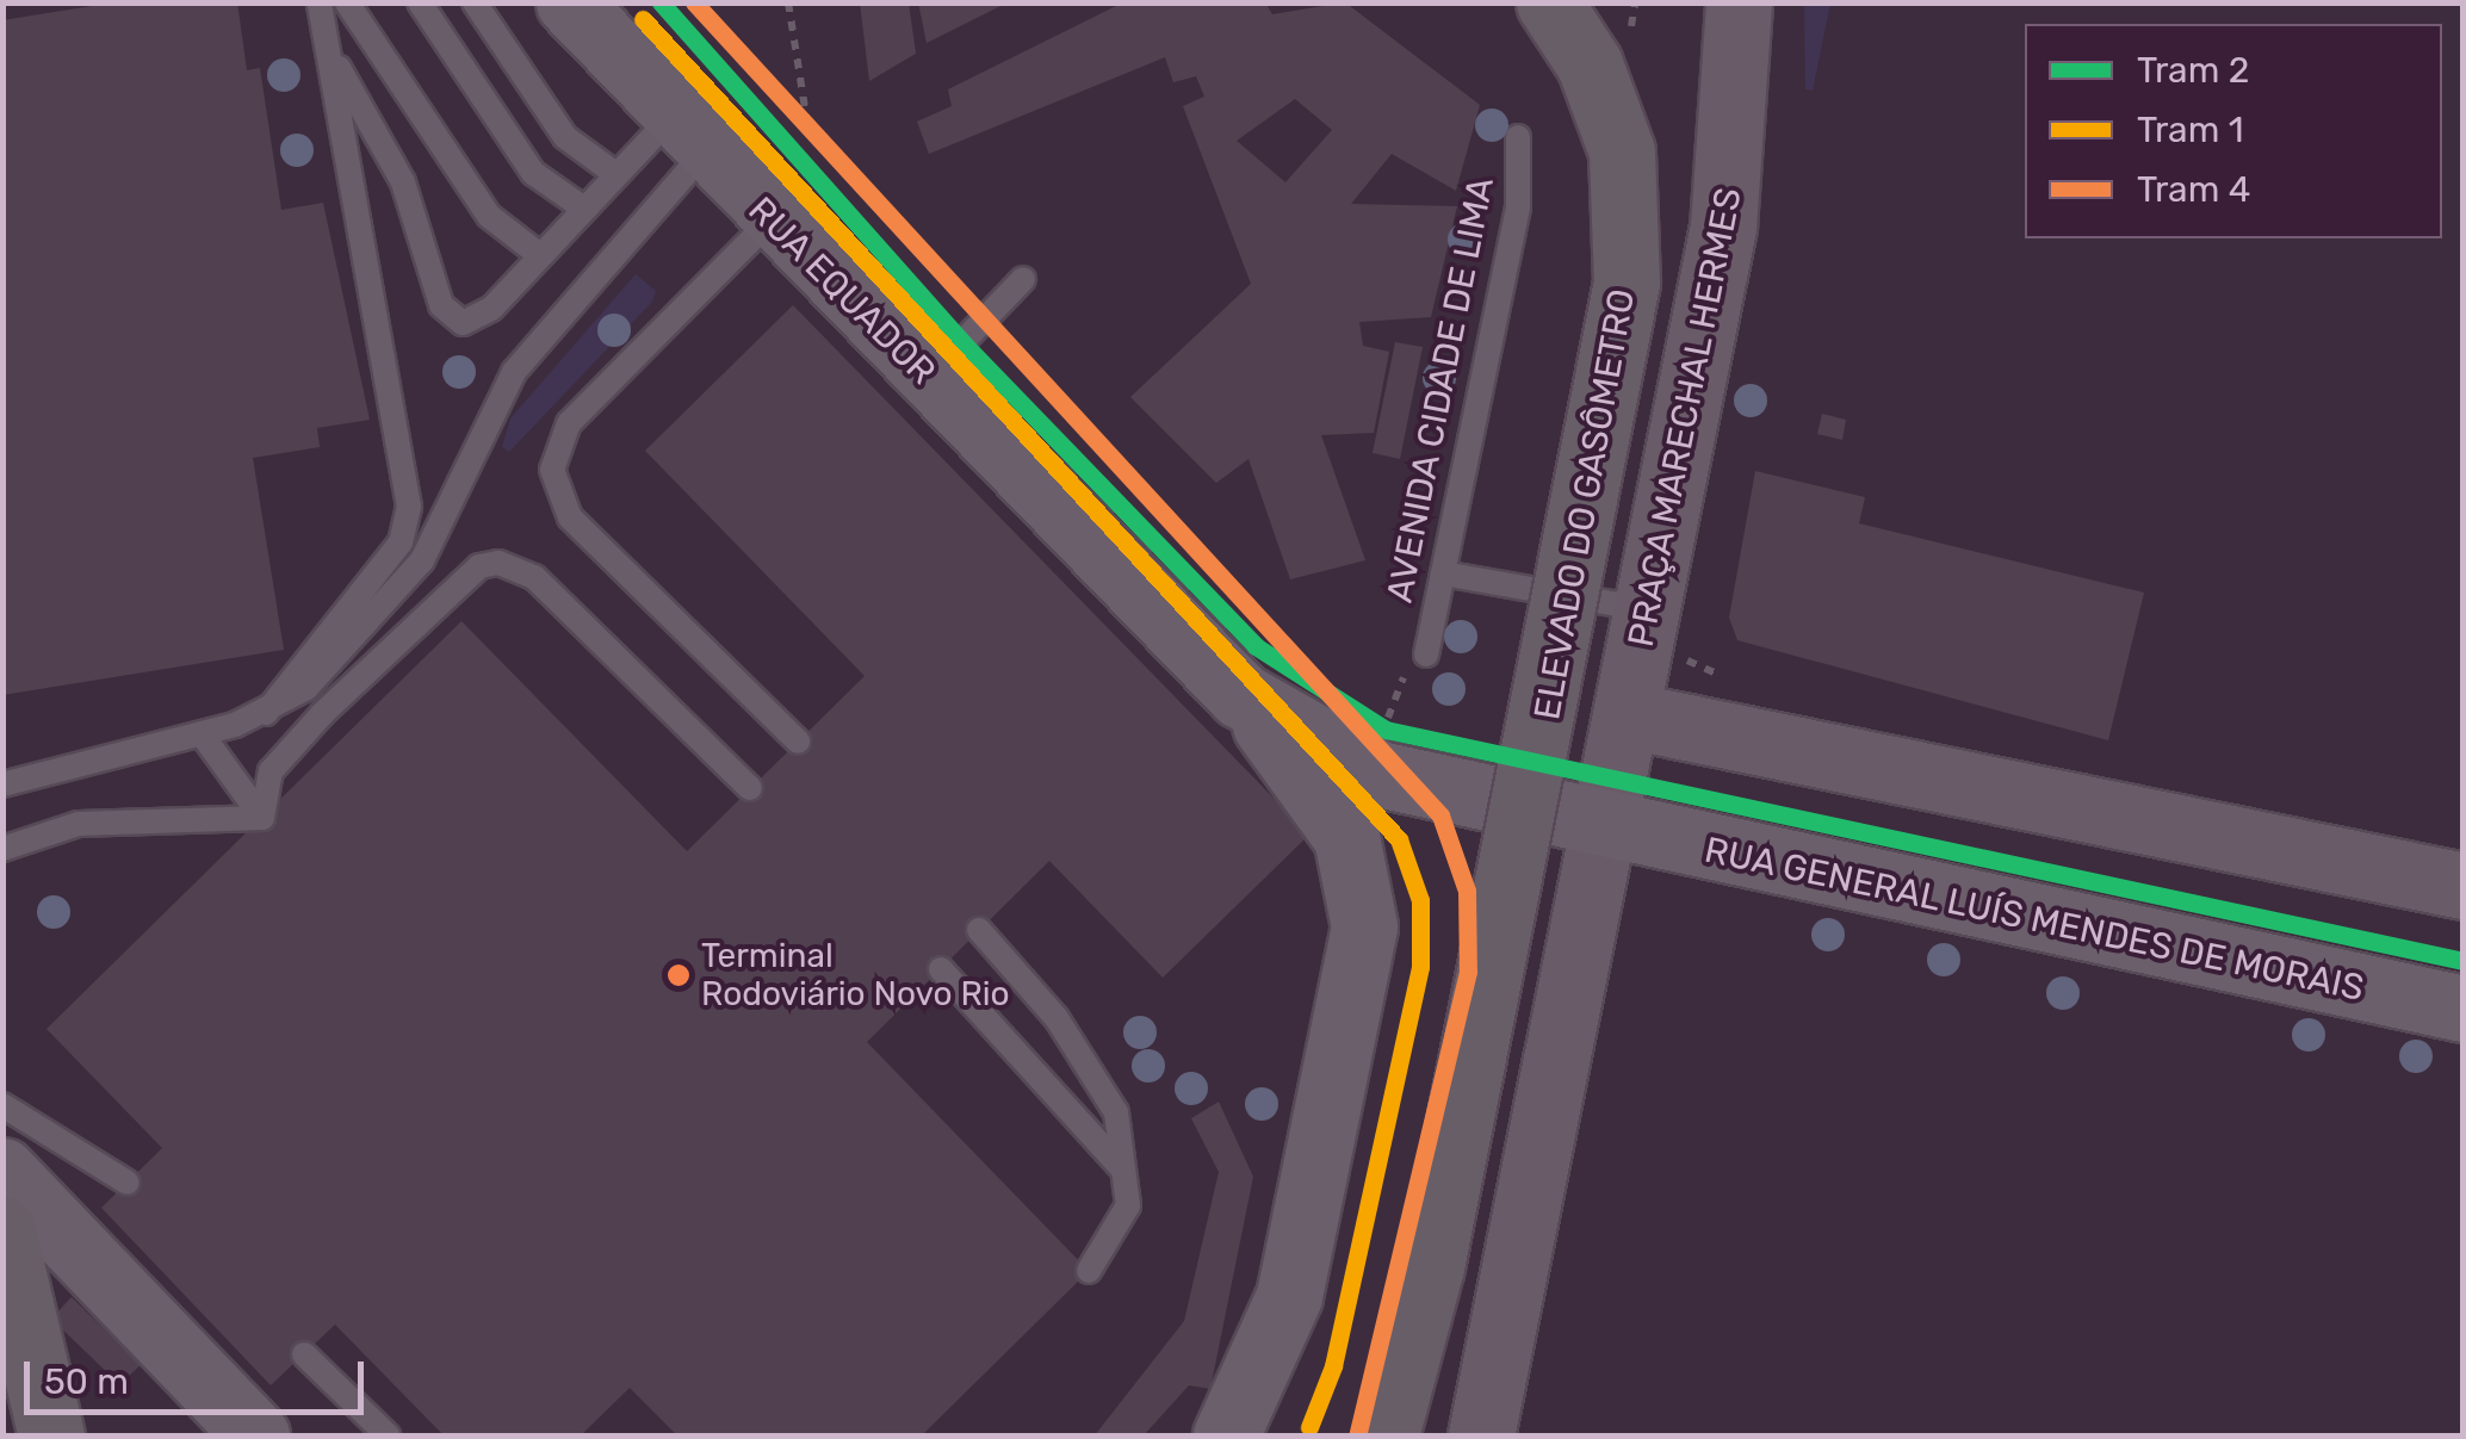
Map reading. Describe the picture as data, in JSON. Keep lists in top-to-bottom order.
{
  "streets": {
    "highway": ["ELEVADO DO GASÔMETRO"],
    "main road": ["RUA EQUADOR", "PRAÇA MARECHAL HERMES", "RUA GENERAL LUÍS MENDES DE MORAIS"],
    "lane": ["AVENIDA CIDADE DE LIMA"]
  },
  "crossings": [
    ["RUA EQUADOR", "PRAÇA MARECHAL HERMES"],
    ["RUA EQUADOR", "RUA GENERAL LUÍS MENDES DE MORAIS"],
    ["PRAÇA MARECHAL HERMES", "RUA GENERAL LUÍS MENDES DE MORAIS"]
  ],
  "places": ["Terminal Rodoviário Novo Rio"],
  "lines": ["tram line 2", "tram line 4", "tram line 1"],
  "legend": ["Tram 2", "Tram 1", "Tram 4"],
  "scale_bar": "50 m"
}
